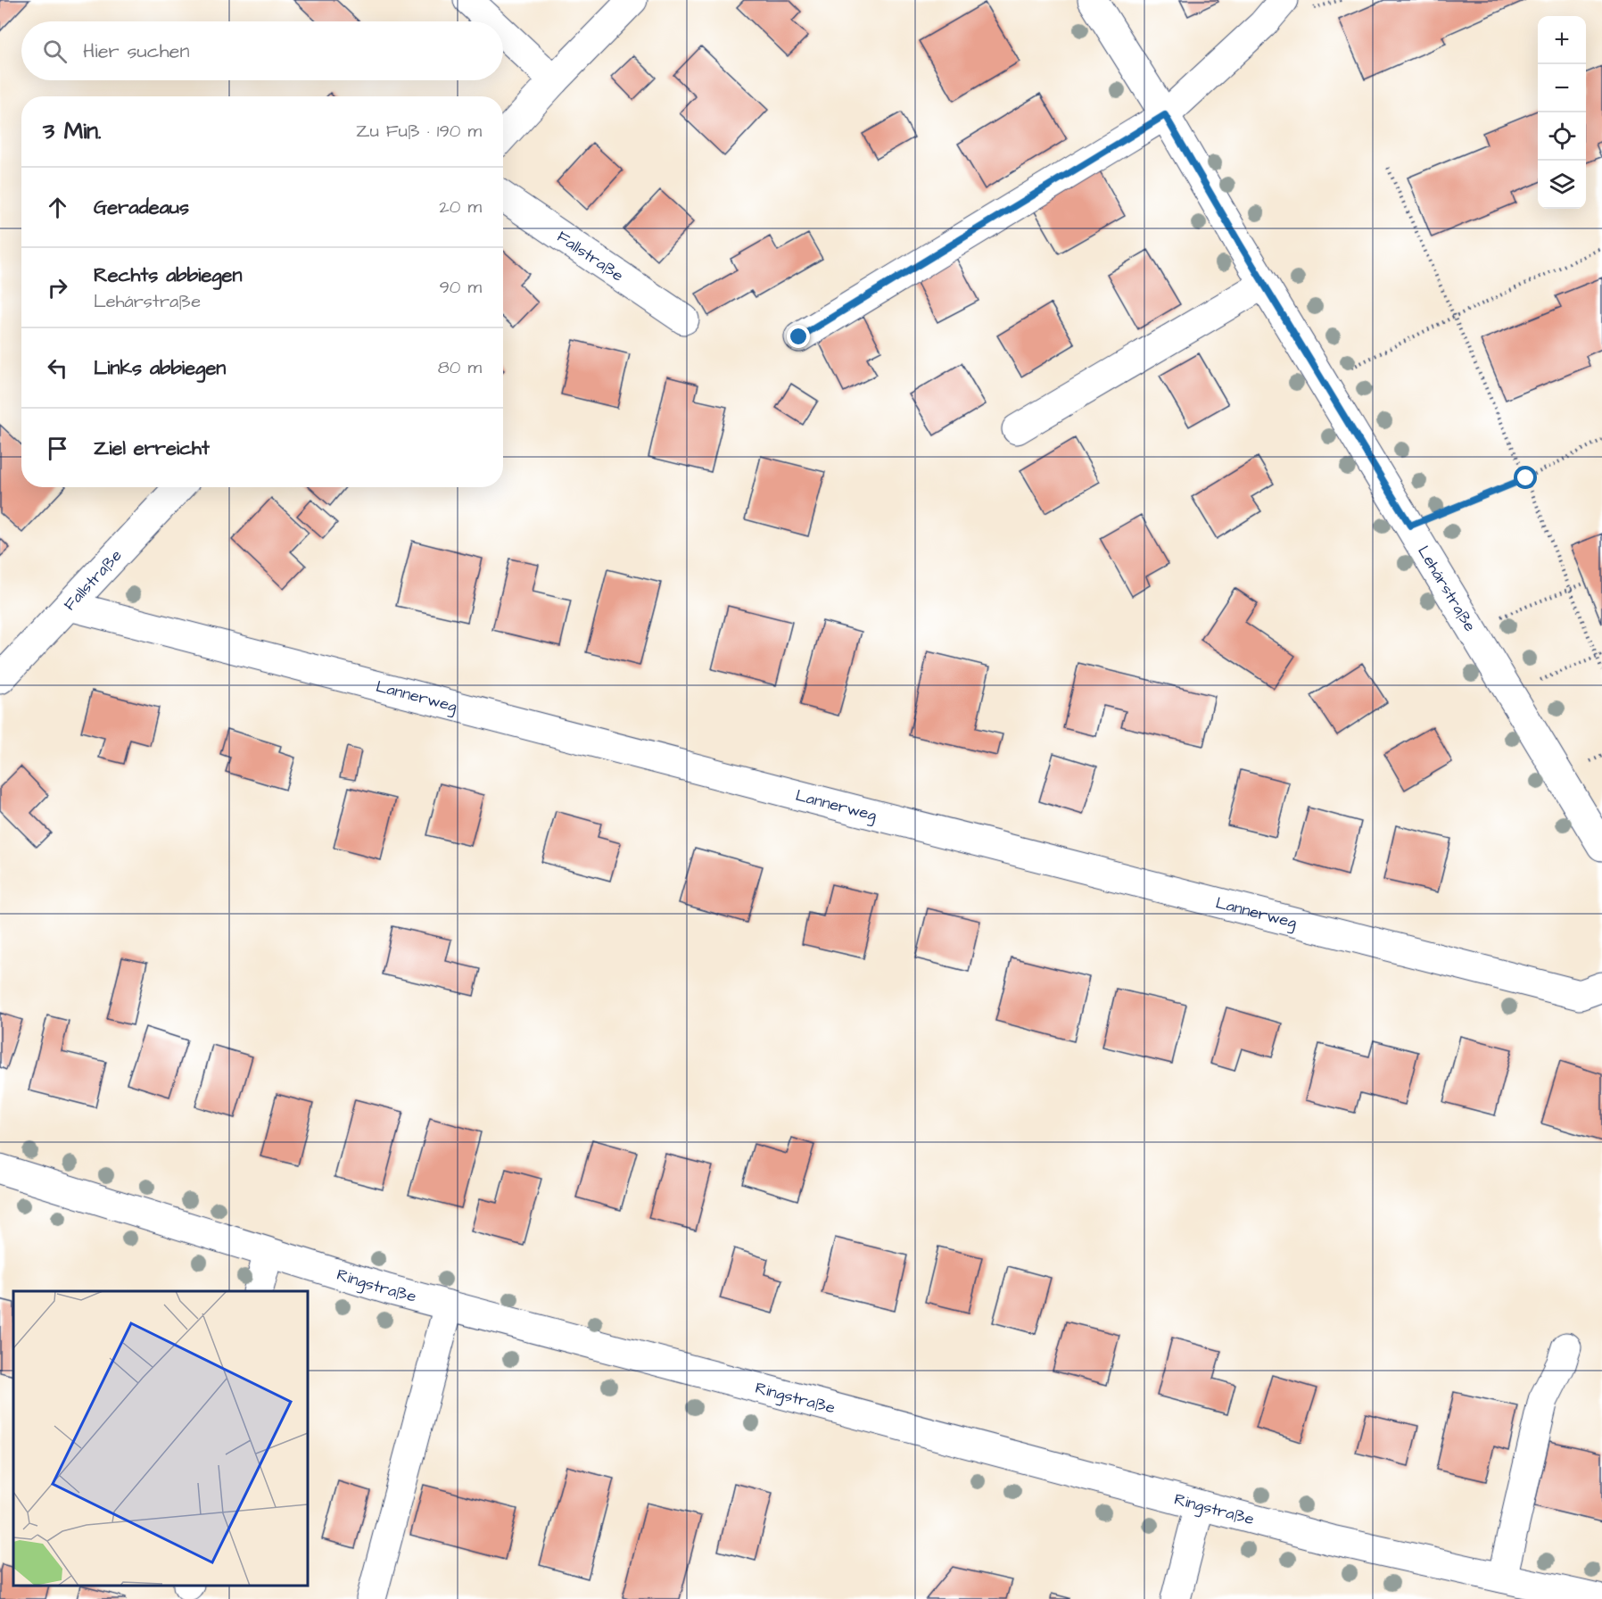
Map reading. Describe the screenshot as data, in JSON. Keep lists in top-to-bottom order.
{
  "streets": {
    "street": [
      "Fallstraße",
      "Lehárstraße",
      "Lannerweg",
      "Ringstraße"
    ]
  },
  "crossings": [
    ["Fallstraße", "Lannerweg"]
  ],
  "page": {
    "map_buttons": ["+", "−"],
    "search": "Hier suchen",
    "heading": ["3 Min.", "Zu Fuß · 190 m"],
    "list": [
      ["Geradeaus", "20 m"],
      ["Rechts abbiegen", "Lehárstraße", "90 m"],
      ["Links abbiegen", "80 m"],
      "Ziel erreicht"
    ]
  }
}
